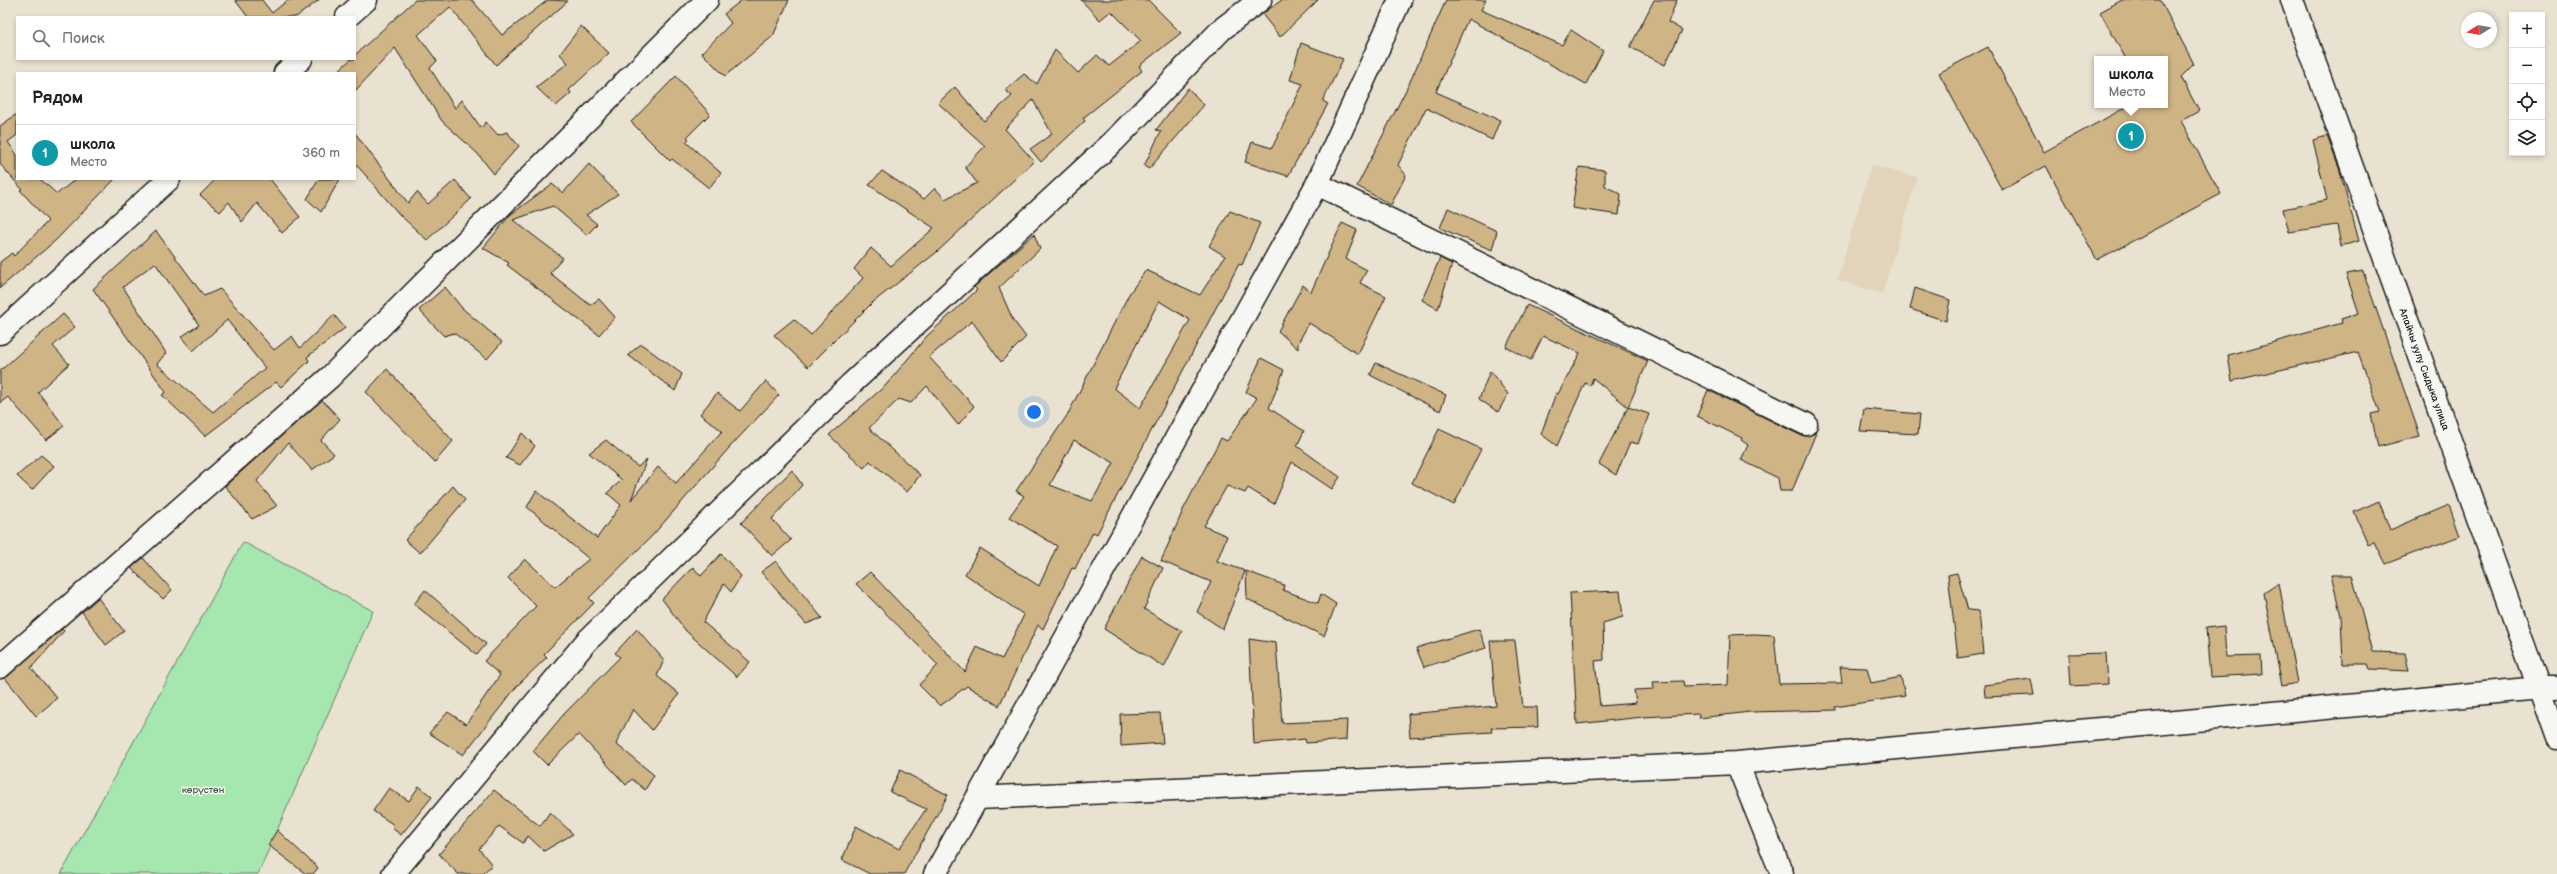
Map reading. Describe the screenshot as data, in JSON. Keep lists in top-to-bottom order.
{
  "streets": {
    "street": ["Алайчы уулу Сыдыка улица"]
  },
  "parks": ["көрүстөн"],
  "north": "left",
  "page": {
    "map_buttons": ["+", "−"],
    "search": "Поиск",
    "popup": ["школа", "Место"],
    "heading": "Рядом",
    "pins": "1",
    "list": [
      {
        "mark": "1",
        "name": "школа",
        "note": "Место",
        "value": "360 m"
      }
    ]
  }
}
